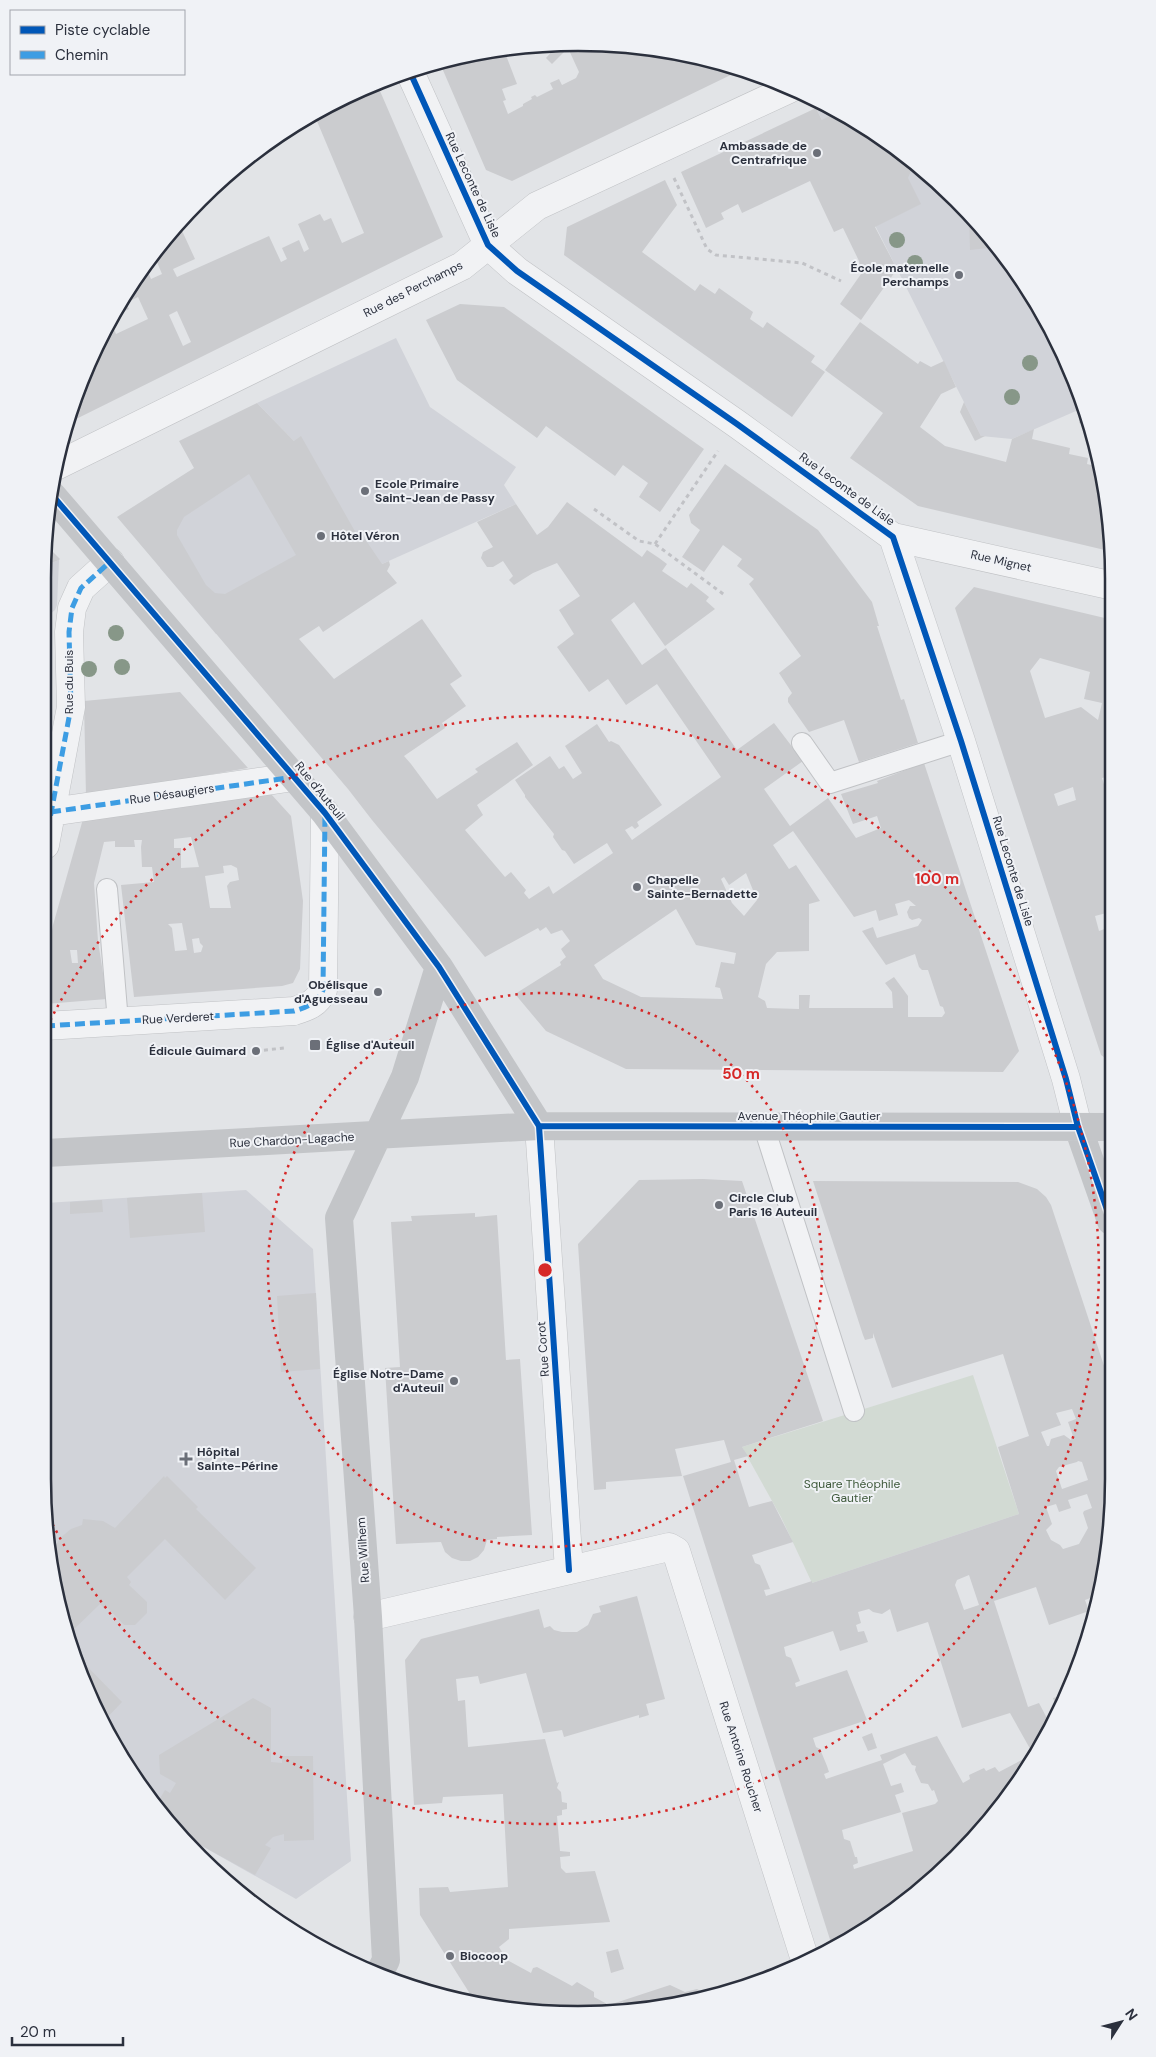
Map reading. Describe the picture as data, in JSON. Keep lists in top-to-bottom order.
{
  "streets": {
    "street": [
      "Rue Leconte de Lisle",
      "Rue des Perchamps",
      "Rue Mignet",
      "Rue du Buis",
      "Rue d'Auteuil",
      "Rue Désaugiers",
      "Rue Verderet",
      "Avenue Théophile Gautier",
      "Rue Chardon-Lagache",
      "Rue Corot",
      "Rue Wilhem",
      "Rue Antoine Roucher"
    ]
  },
  "crossings": [
    ["Rue Leconte de Lisle", "Rue des Perchamps"],
    ["Rue Leconte de Lisle", "Rue Mignet"],
    ["Rue Leconte de Lisle", "Avenue Théophile Gautier"],
    ["Rue du Buis", "Rue d'Auteuil"],
    ["Rue du Buis", "Rue Désaugiers"],
    ["Rue d'Auteuil", "Rue Désaugiers"],
    ["Rue d'Auteuil", "Rue Verderet"],
    ["Rue d'Auteuil", "Avenue Théophile Gautier"],
    ["Rue d'Auteuil", "Rue Chardon-Lagache"],
    ["Rue d'Auteuil", "Rue Corot"],
    ["Avenue Théophile Gautier", "Rue Chardon-Lagache"],
    ["Avenue Théophile Gautier", "Rue Corot"],
    ["Rue Chardon-Lagache", "Rue Corot"],
    ["Rue Chardon-Lagache", "Rue Wilhem"],
    ["Rue Corot", "Rue Antoine Roucher"]
  ],
  "parks": ["Square Théophile Gautier"],
  "places": {
    "other": [
      "Ambassade de Centrafrique",
      "École maternelle Perchamps",
      "Ecole Primaire Saint-Jean de Passy",
      "Hôtel Véron",
      "Chapelle Sainte-Bernadette",
      "Obélisque d'Aguesseau",
      "Édicule Guimard",
      "Circle Club Paris 16 Auteuil",
      "Église Notre-Dame d'Auteuil",
      "Biocoop"
    ],
    "transit": ["Église d'Auteuil"],
    "health": ["Hôpital Sainte-Périne"]
  },
  "legend": ["Piste cyclable", "Chemin"],
  "scale_bar": "20 m",
  "north": "top right",
  "rings": ["100 m", "50 m"]
}
